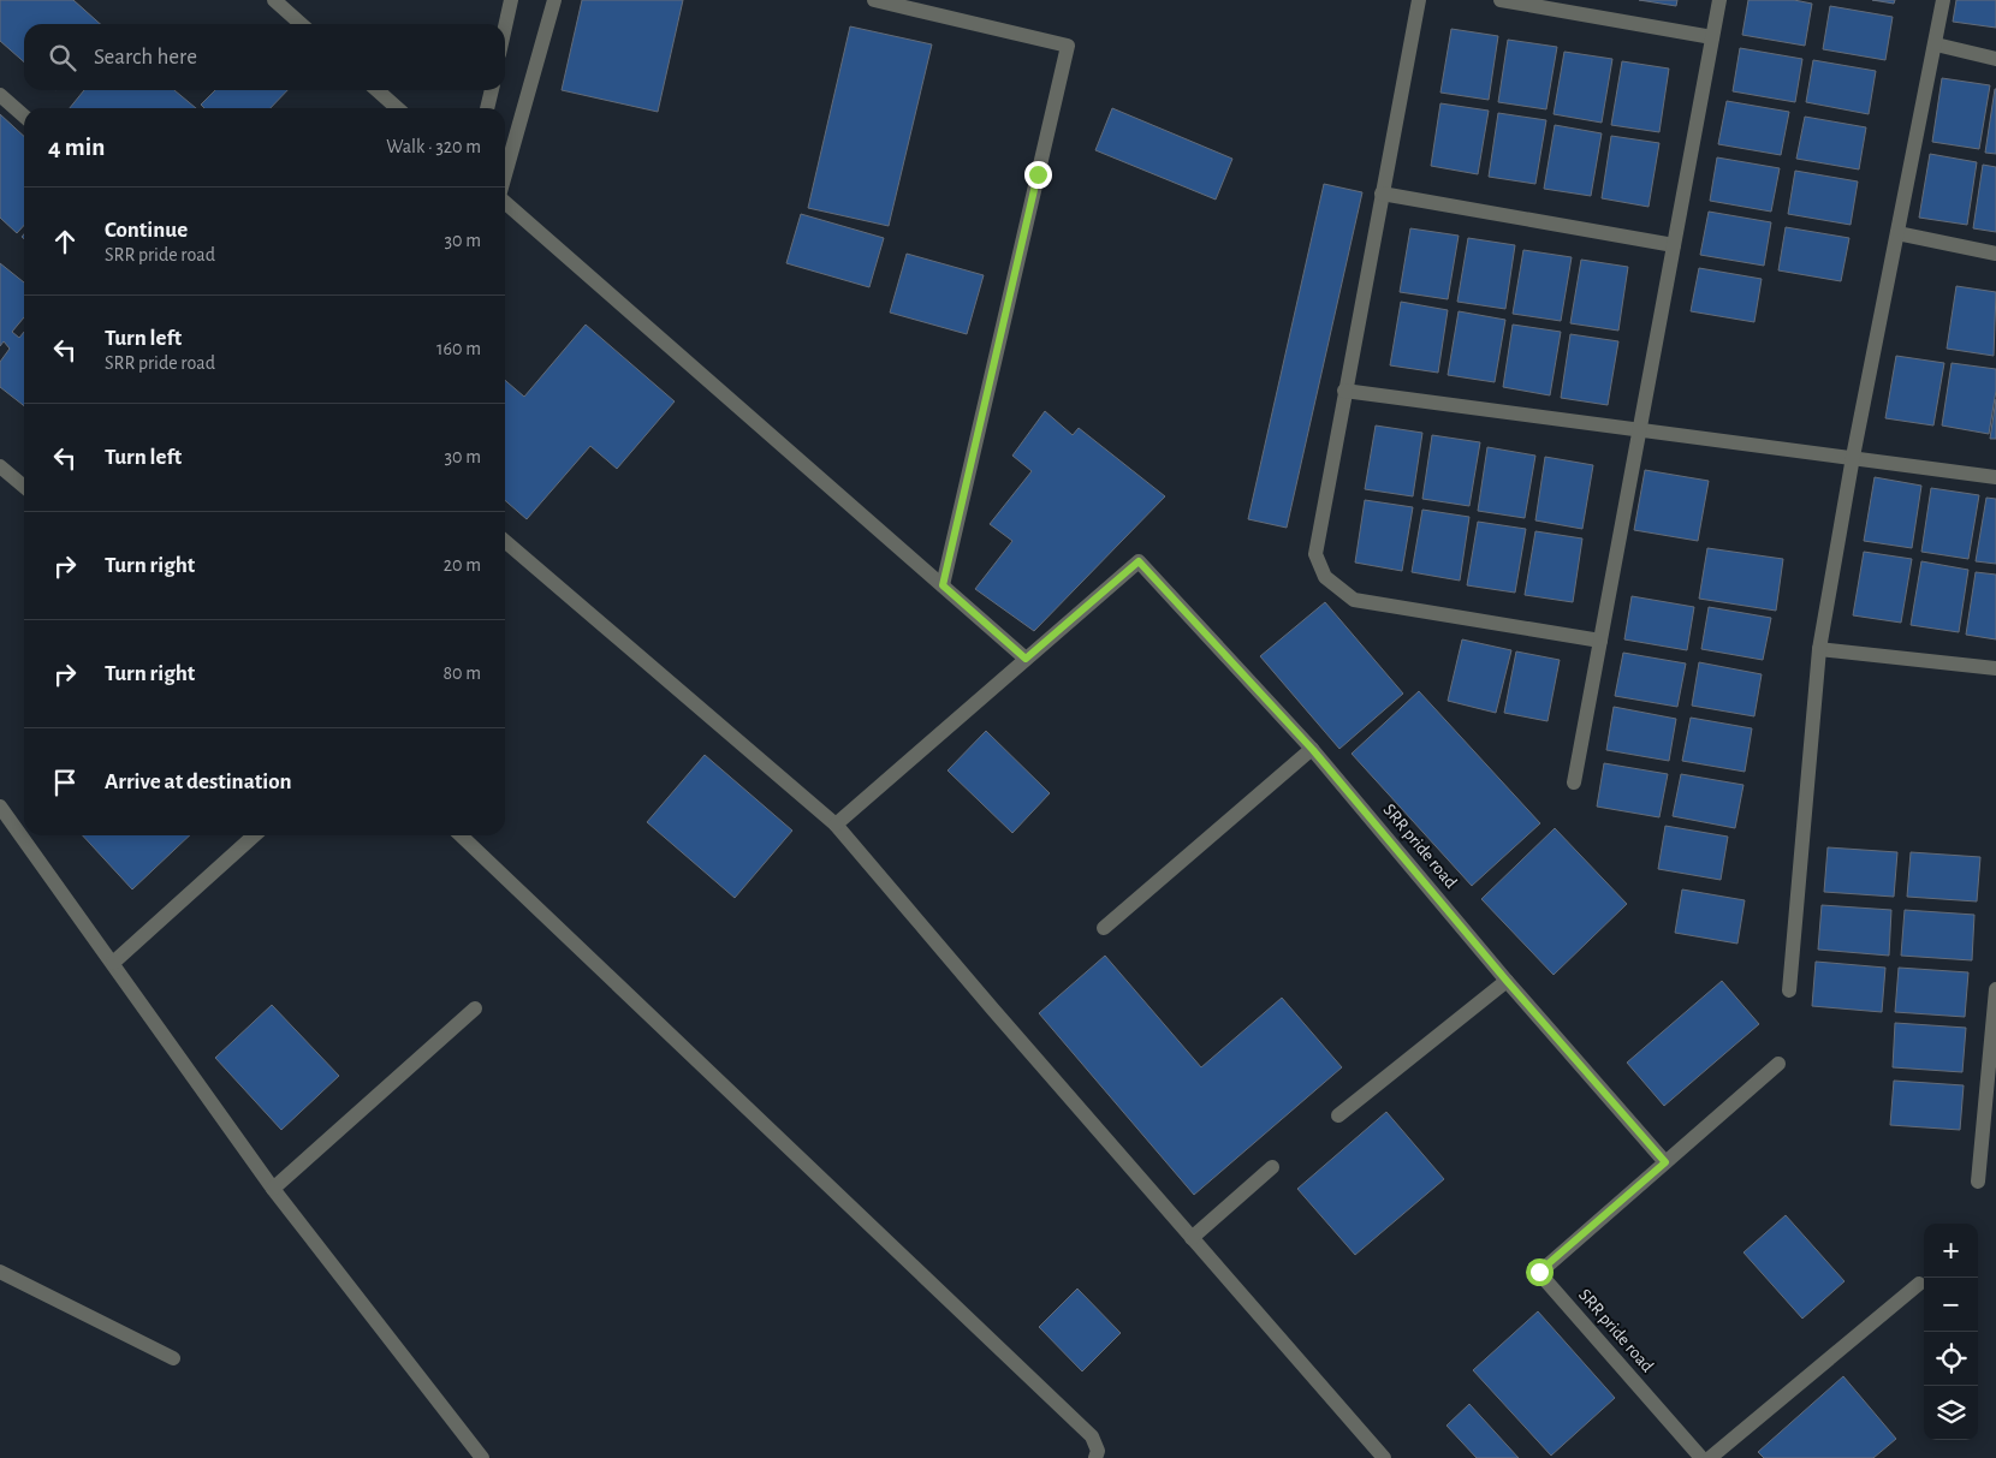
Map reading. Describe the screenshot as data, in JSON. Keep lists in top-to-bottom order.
{
  "streets": {
    "street": ["SRR pride road"]
  },
  "page": {
    "search": "Search here",
    "heading": ["4 min", "Walk · 320 m"],
    "list": [
      ["Continue", "SRR pride road", "30 m"],
      ["Turn left", "SRR pride road", "160 m"],
      ["Turn left", "30 m"],
      ["Turn right", "20 m"],
      ["Turn right", "80 m"],
      "Arrive at destination"
    ],
    "map_buttons": ["+", "−"]
  }
}
